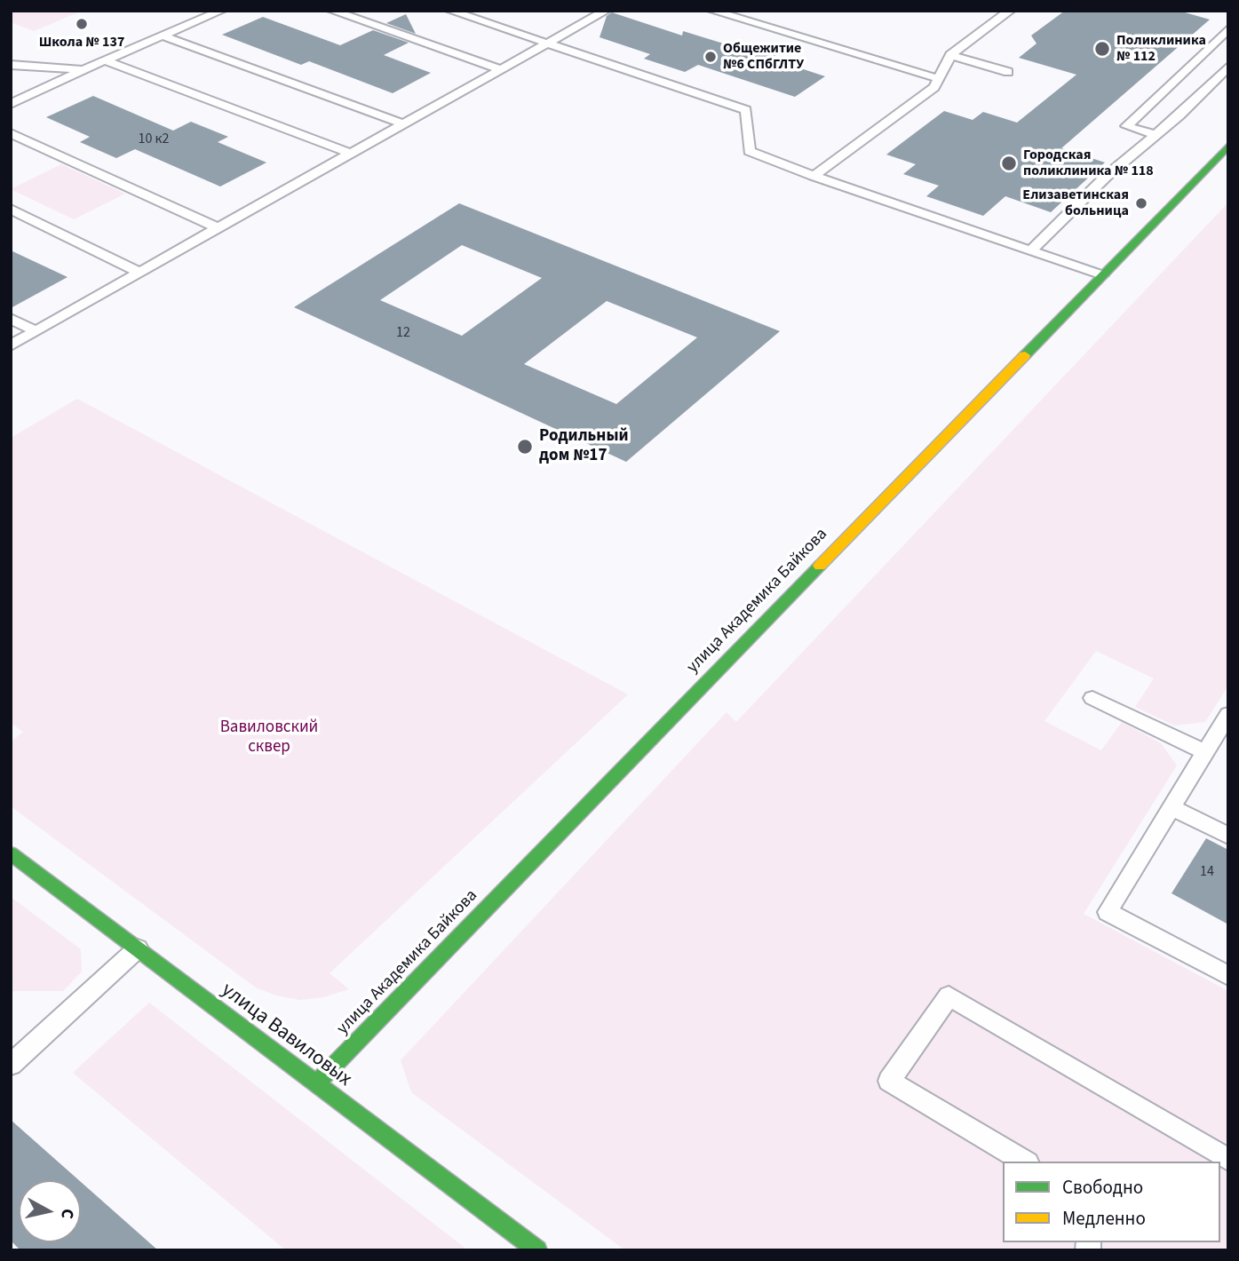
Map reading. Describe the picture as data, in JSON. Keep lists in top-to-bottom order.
{
  "streets": {
    "street": ["улица Академика Байкова", "улица Вавиловых"]
  },
  "crossings": [
    ["улица Академика Байкова", "улица Вавиловых"]
  ],
  "parks": ["Вавиловский сквер"],
  "places": [
    "Школа № 137",
    "Поликлиника № 112",
    "Общежитие №6 СПбГЛТУ",
    "Городская поликлиника № 118",
    "Елизаветинская больница",
    "Родильный дом №17"
  ],
  "house_numbers": ["10 к2", "12", "14"],
  "legend": ["Свободно", "Медленно"],
  "north": "right"
}
